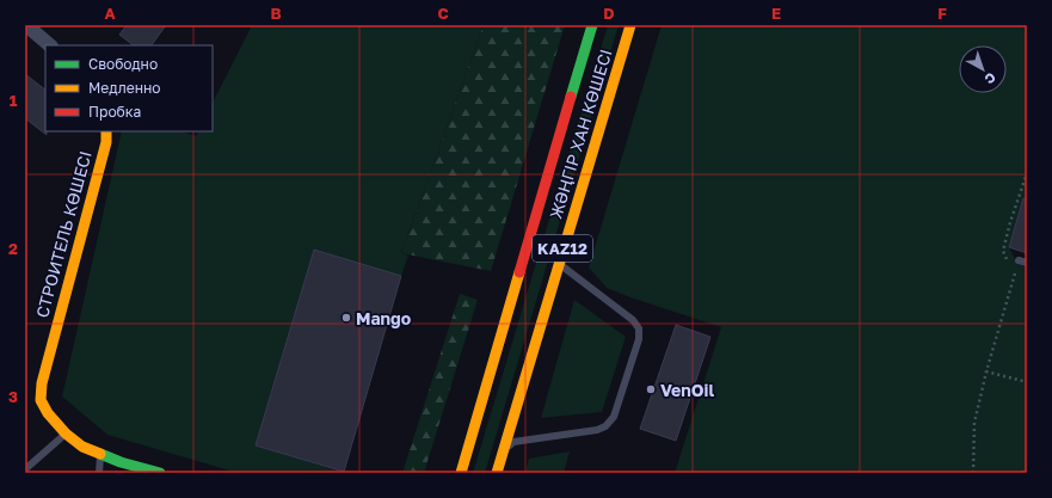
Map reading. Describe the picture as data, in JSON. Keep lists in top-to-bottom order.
{
  "streets": {
    "main road": ["ЖӘҢГІР ХАН КӨШЕСІ", "СТРОИТЕЛЬ КӨШЕСІ", "KAZ12"]
  },
  "places": ["Mango", "VenOil"],
  "legend": ["Свободно", "Медленно", "Пробка"],
  "north": "bottom right",
  "grid": {
    "columns": [
      "A",
      "B",
      "C",
      "D",
      "E",
      "F"
    ],
    "rows": ["1", "2", "3"]
  }
}
